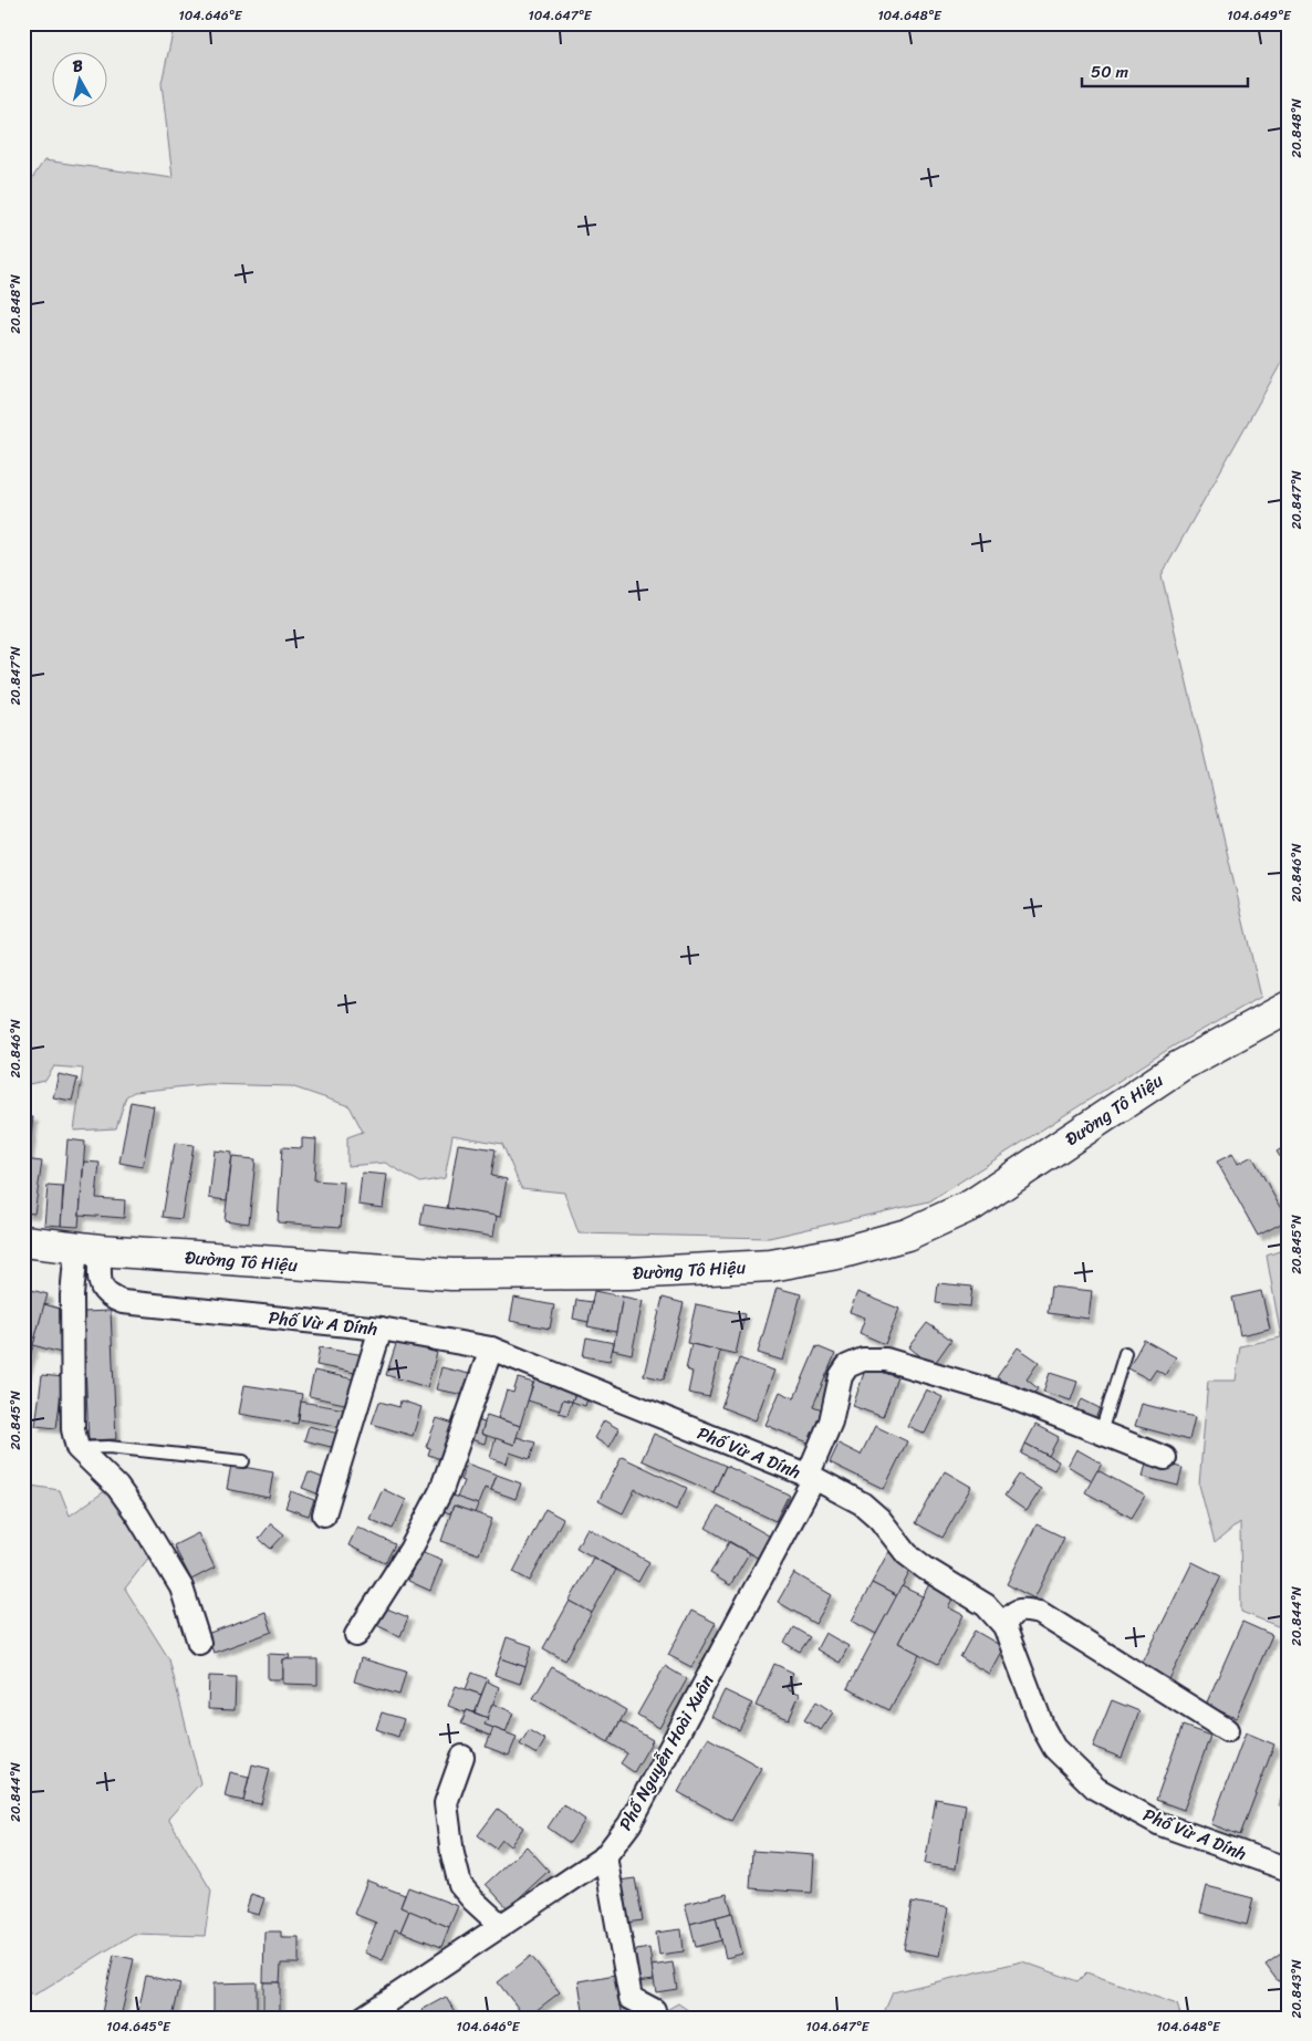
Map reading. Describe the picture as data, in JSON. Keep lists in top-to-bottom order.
{
  "streets": {
    "highway": ["Đường Tô Hiệu"],
    "street": ["Phố Vừ A Dính", "Phố Nguyễn Hoài Xuân"]
  },
  "crossings": [
    ["Đường Tô Hiệu", "Phố Vừ A Dính"],
    ["Phố Vừ A Dính", "Phố Nguyễn Hoài Xuân"]
  ],
  "scale_bar": "50 m",
  "north": "top",
  "coordinates": [
    "104.646°E",
    "104.647°E",
    "104.648°E",
    "104.649°E",
    "20.848°N",
    "20.847°N",
    "20.846°N",
    "20.845°N",
    "20.844°N",
    "20.843°N",
    "104.645°E"
  ]
}
